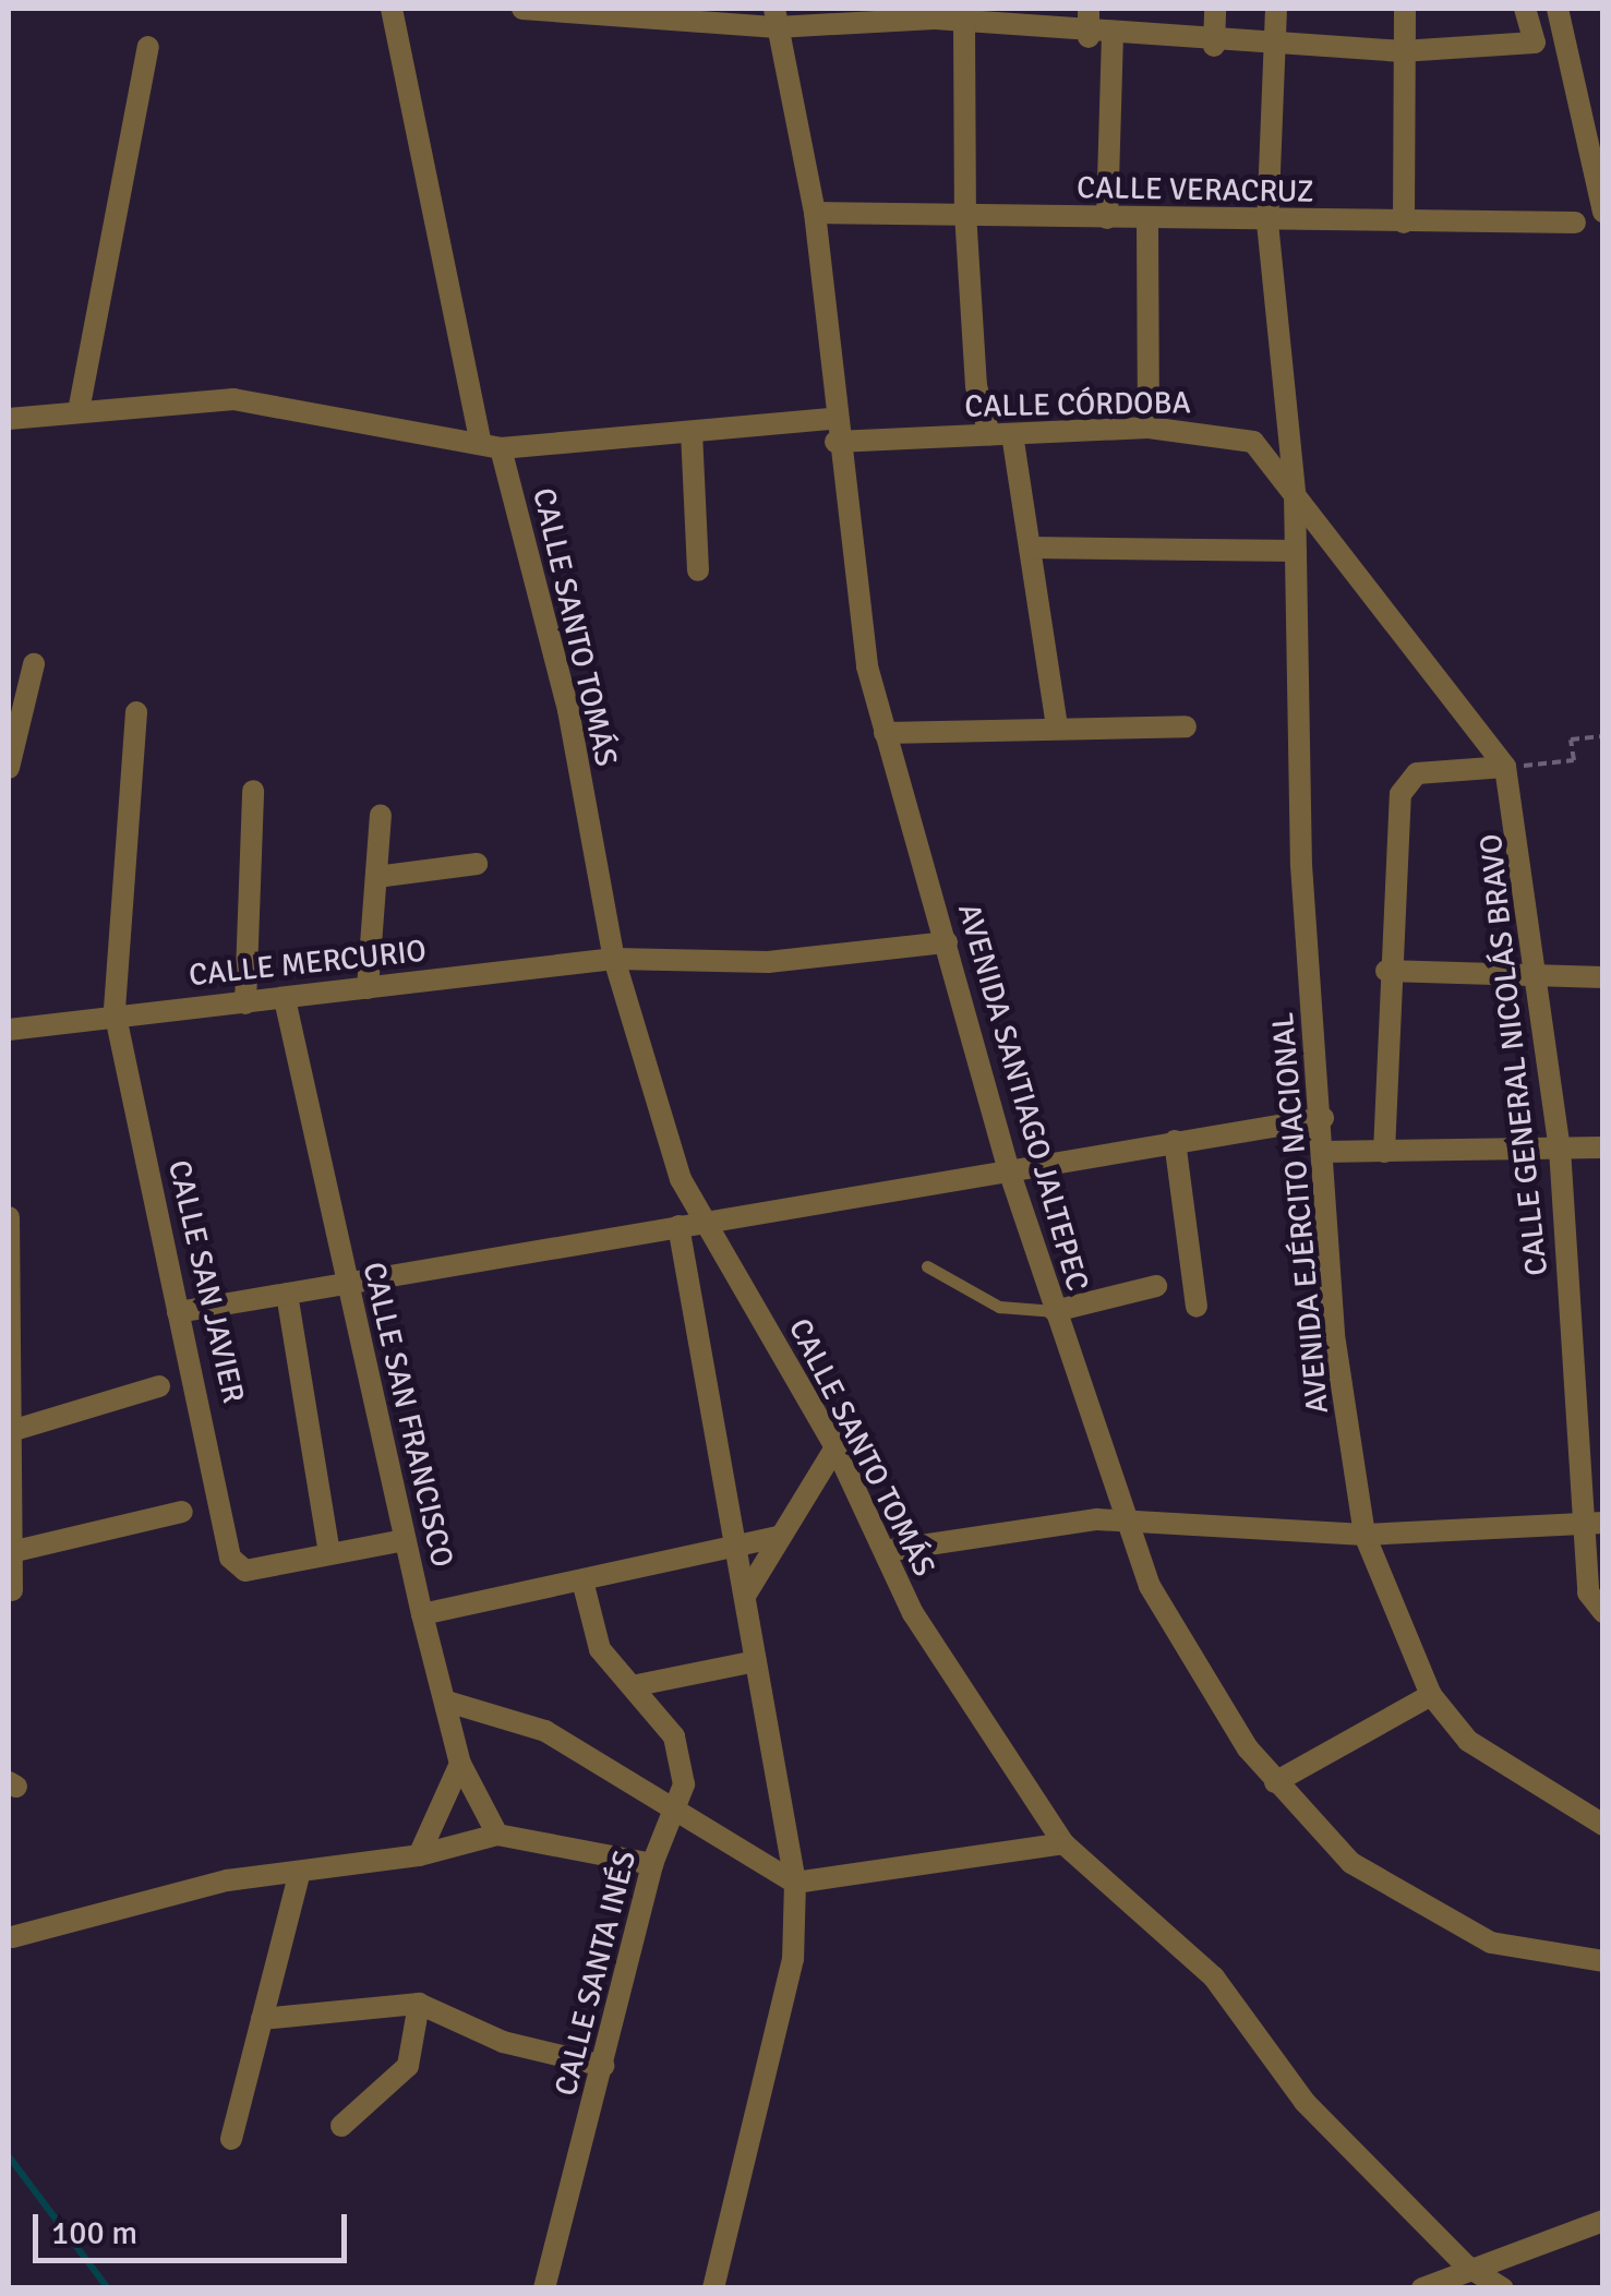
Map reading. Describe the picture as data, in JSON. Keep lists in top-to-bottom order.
{
  "streets": {
    "street": [
      "CALLE VERACRUZ",
      "CALLE CÓRDOBA",
      "CALLE SANTO TOMÁS",
      "CALLE MERCURIO",
      "CALLE GENERAL NICOLÁS BRAVO",
      "AVENIDA SANTIAGO JALTEPEC",
      "AVENIDA EJÉRCITO NACIONAL",
      "CALLE SAN JAVIER",
      "CALLE SAN FRANCISCO",
      "CALLE SANTA INÉS"
    ]
  },
  "crossings": [
    ["CALLE VERACRUZ", "AVENIDA SANTIAGO JALTEPEC"],
    ["CALLE VERACRUZ", "AVENIDA EJÉRCITO NACIONAL"],
    ["CALLE CÓRDOBA", "CALLE SANTO TOMÁS"],
    ["CALLE CÓRDOBA", "CALLE GENERAL NICOLÁS BRAVO"],
    ["CALLE CÓRDOBA", "AVENIDA SANTIAGO JALTEPEC"],
    ["CALLE CÓRDOBA", "AVENIDA EJÉRCITO NACIONAL"],
    ["CALLE SANTO TOMÁS", "CALLE MERCURIO"],
    ["CALLE MERCURIO", "AVENIDA SANTIAGO JALTEPEC"],
    ["CALLE MERCURIO", "CALLE SAN JAVIER"],
    ["CALLE MERCURIO", "CALLE SAN FRANCISCO"],
    ["CALLE GENERAL NICOLÁS BRAVO", "AVENIDA EJÉRCITO NACIONAL"]
  ],
  "scale_bar": "100 m"
}
